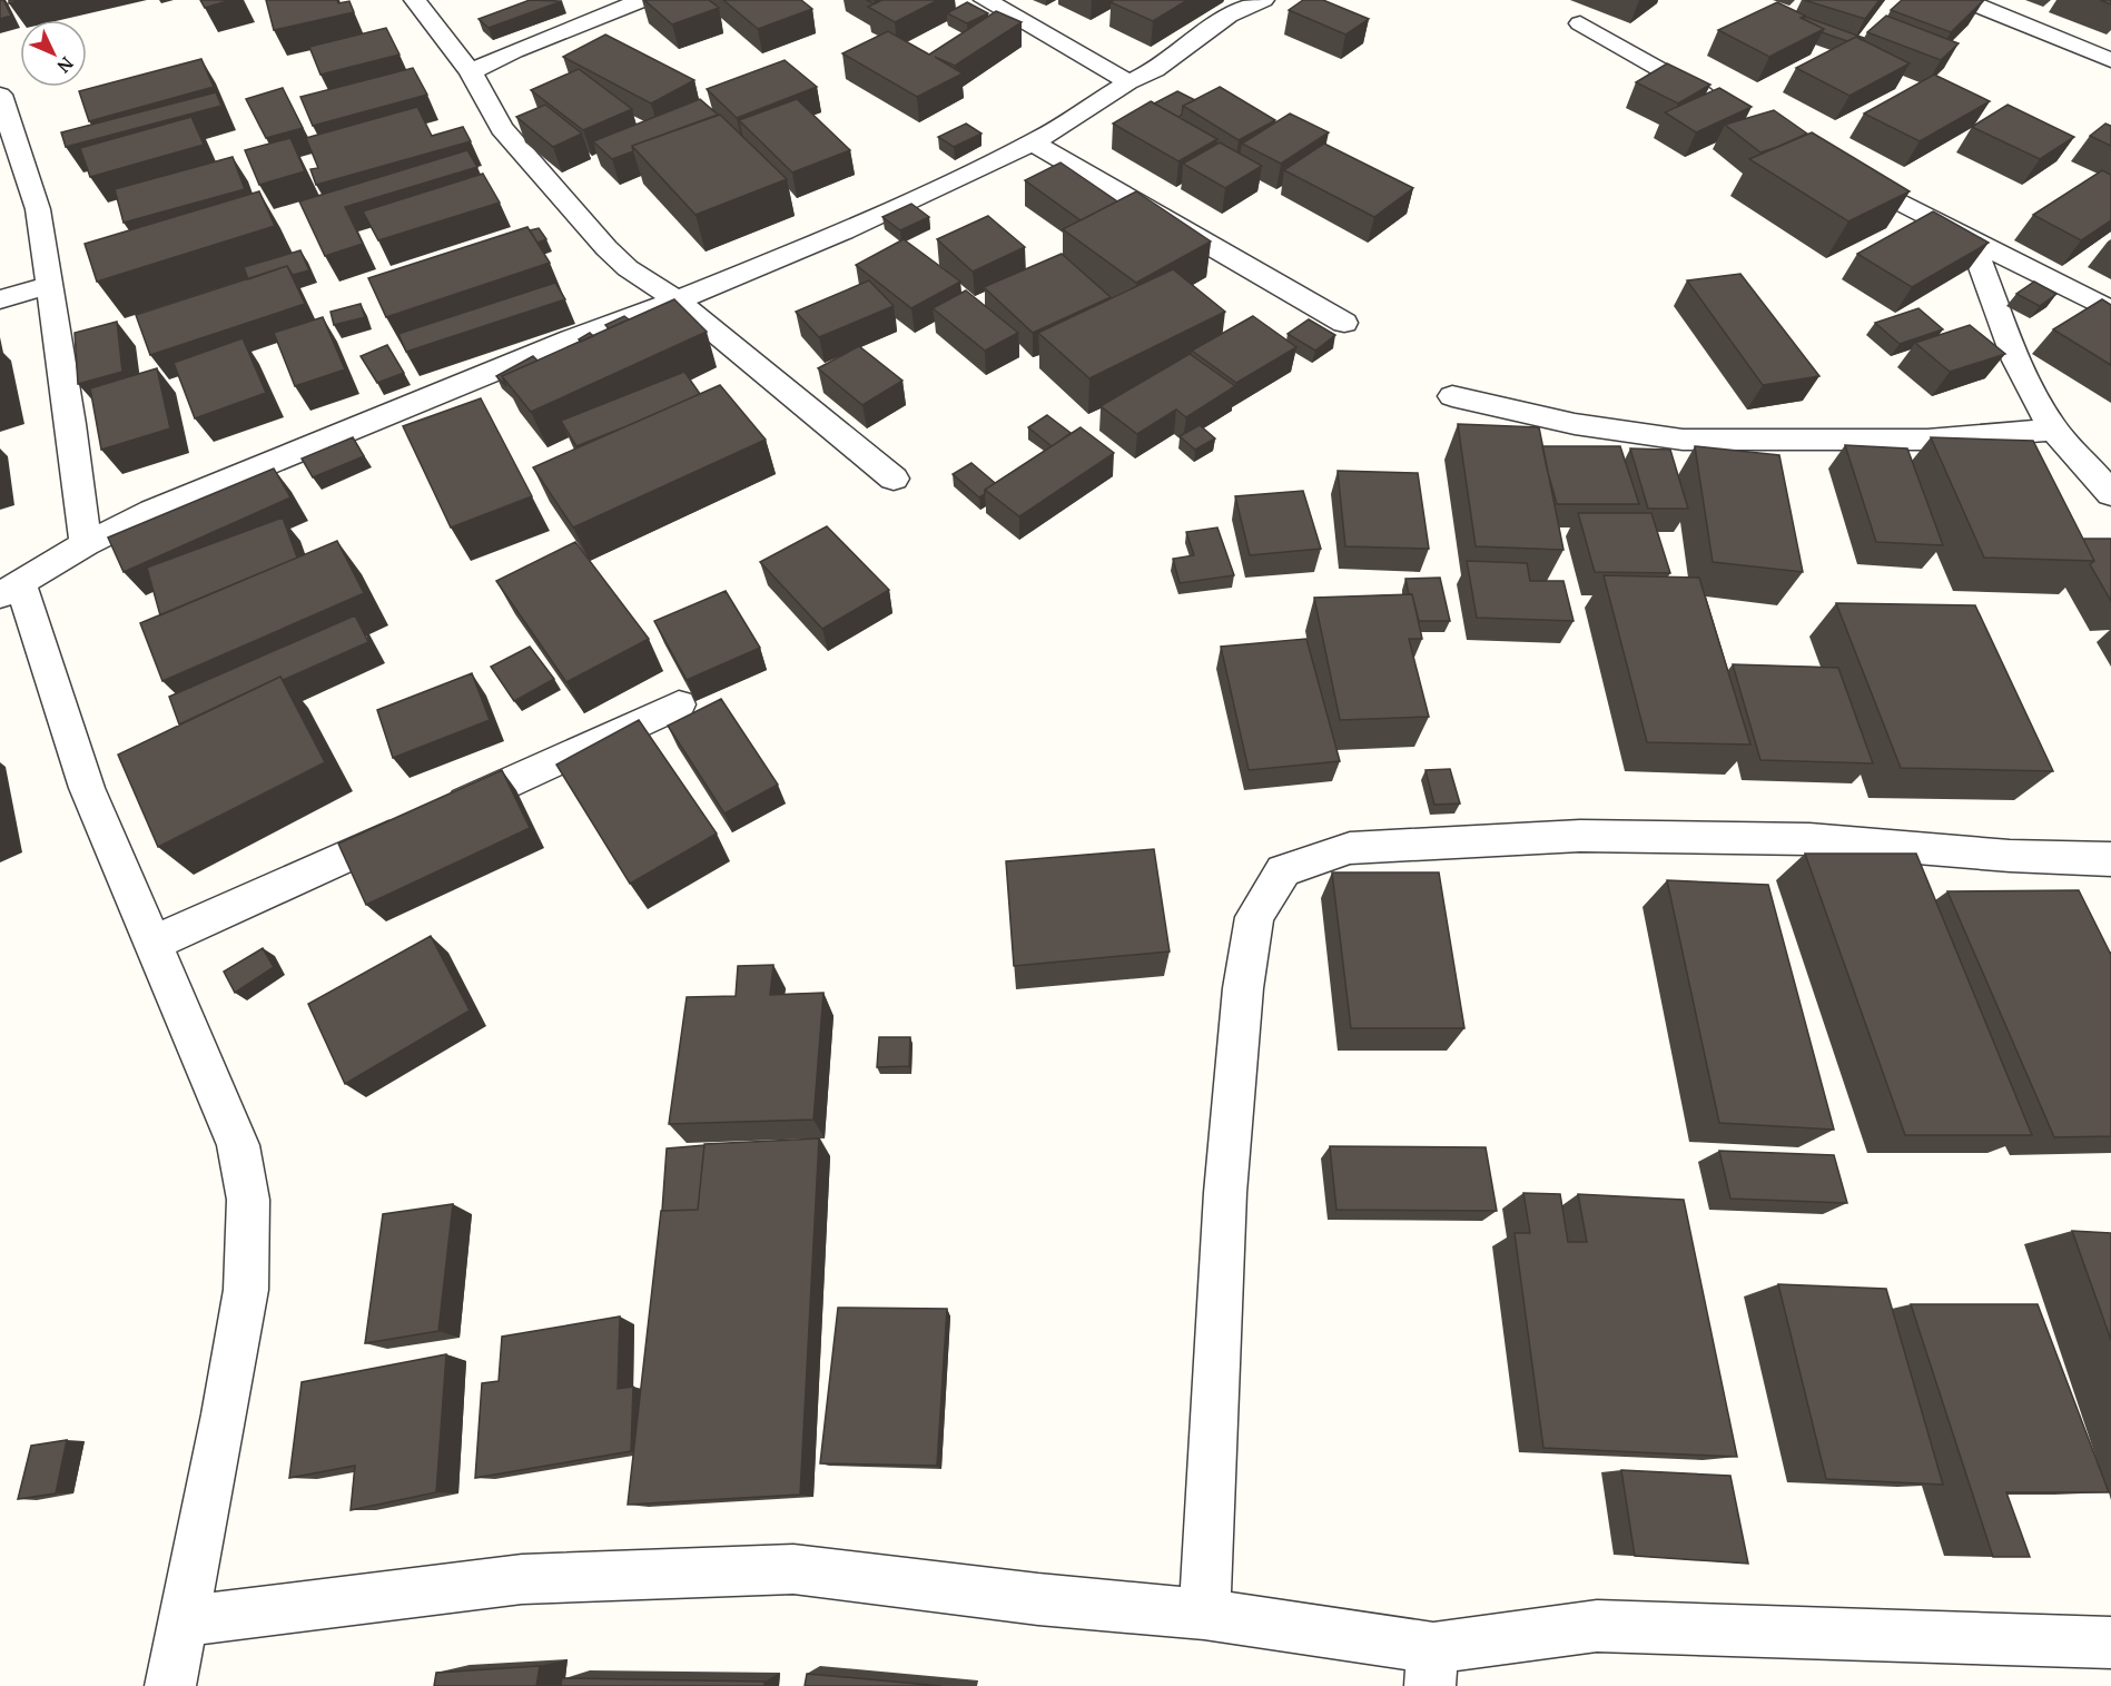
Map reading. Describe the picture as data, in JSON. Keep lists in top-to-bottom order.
{
  "north": "bottom right"
}
